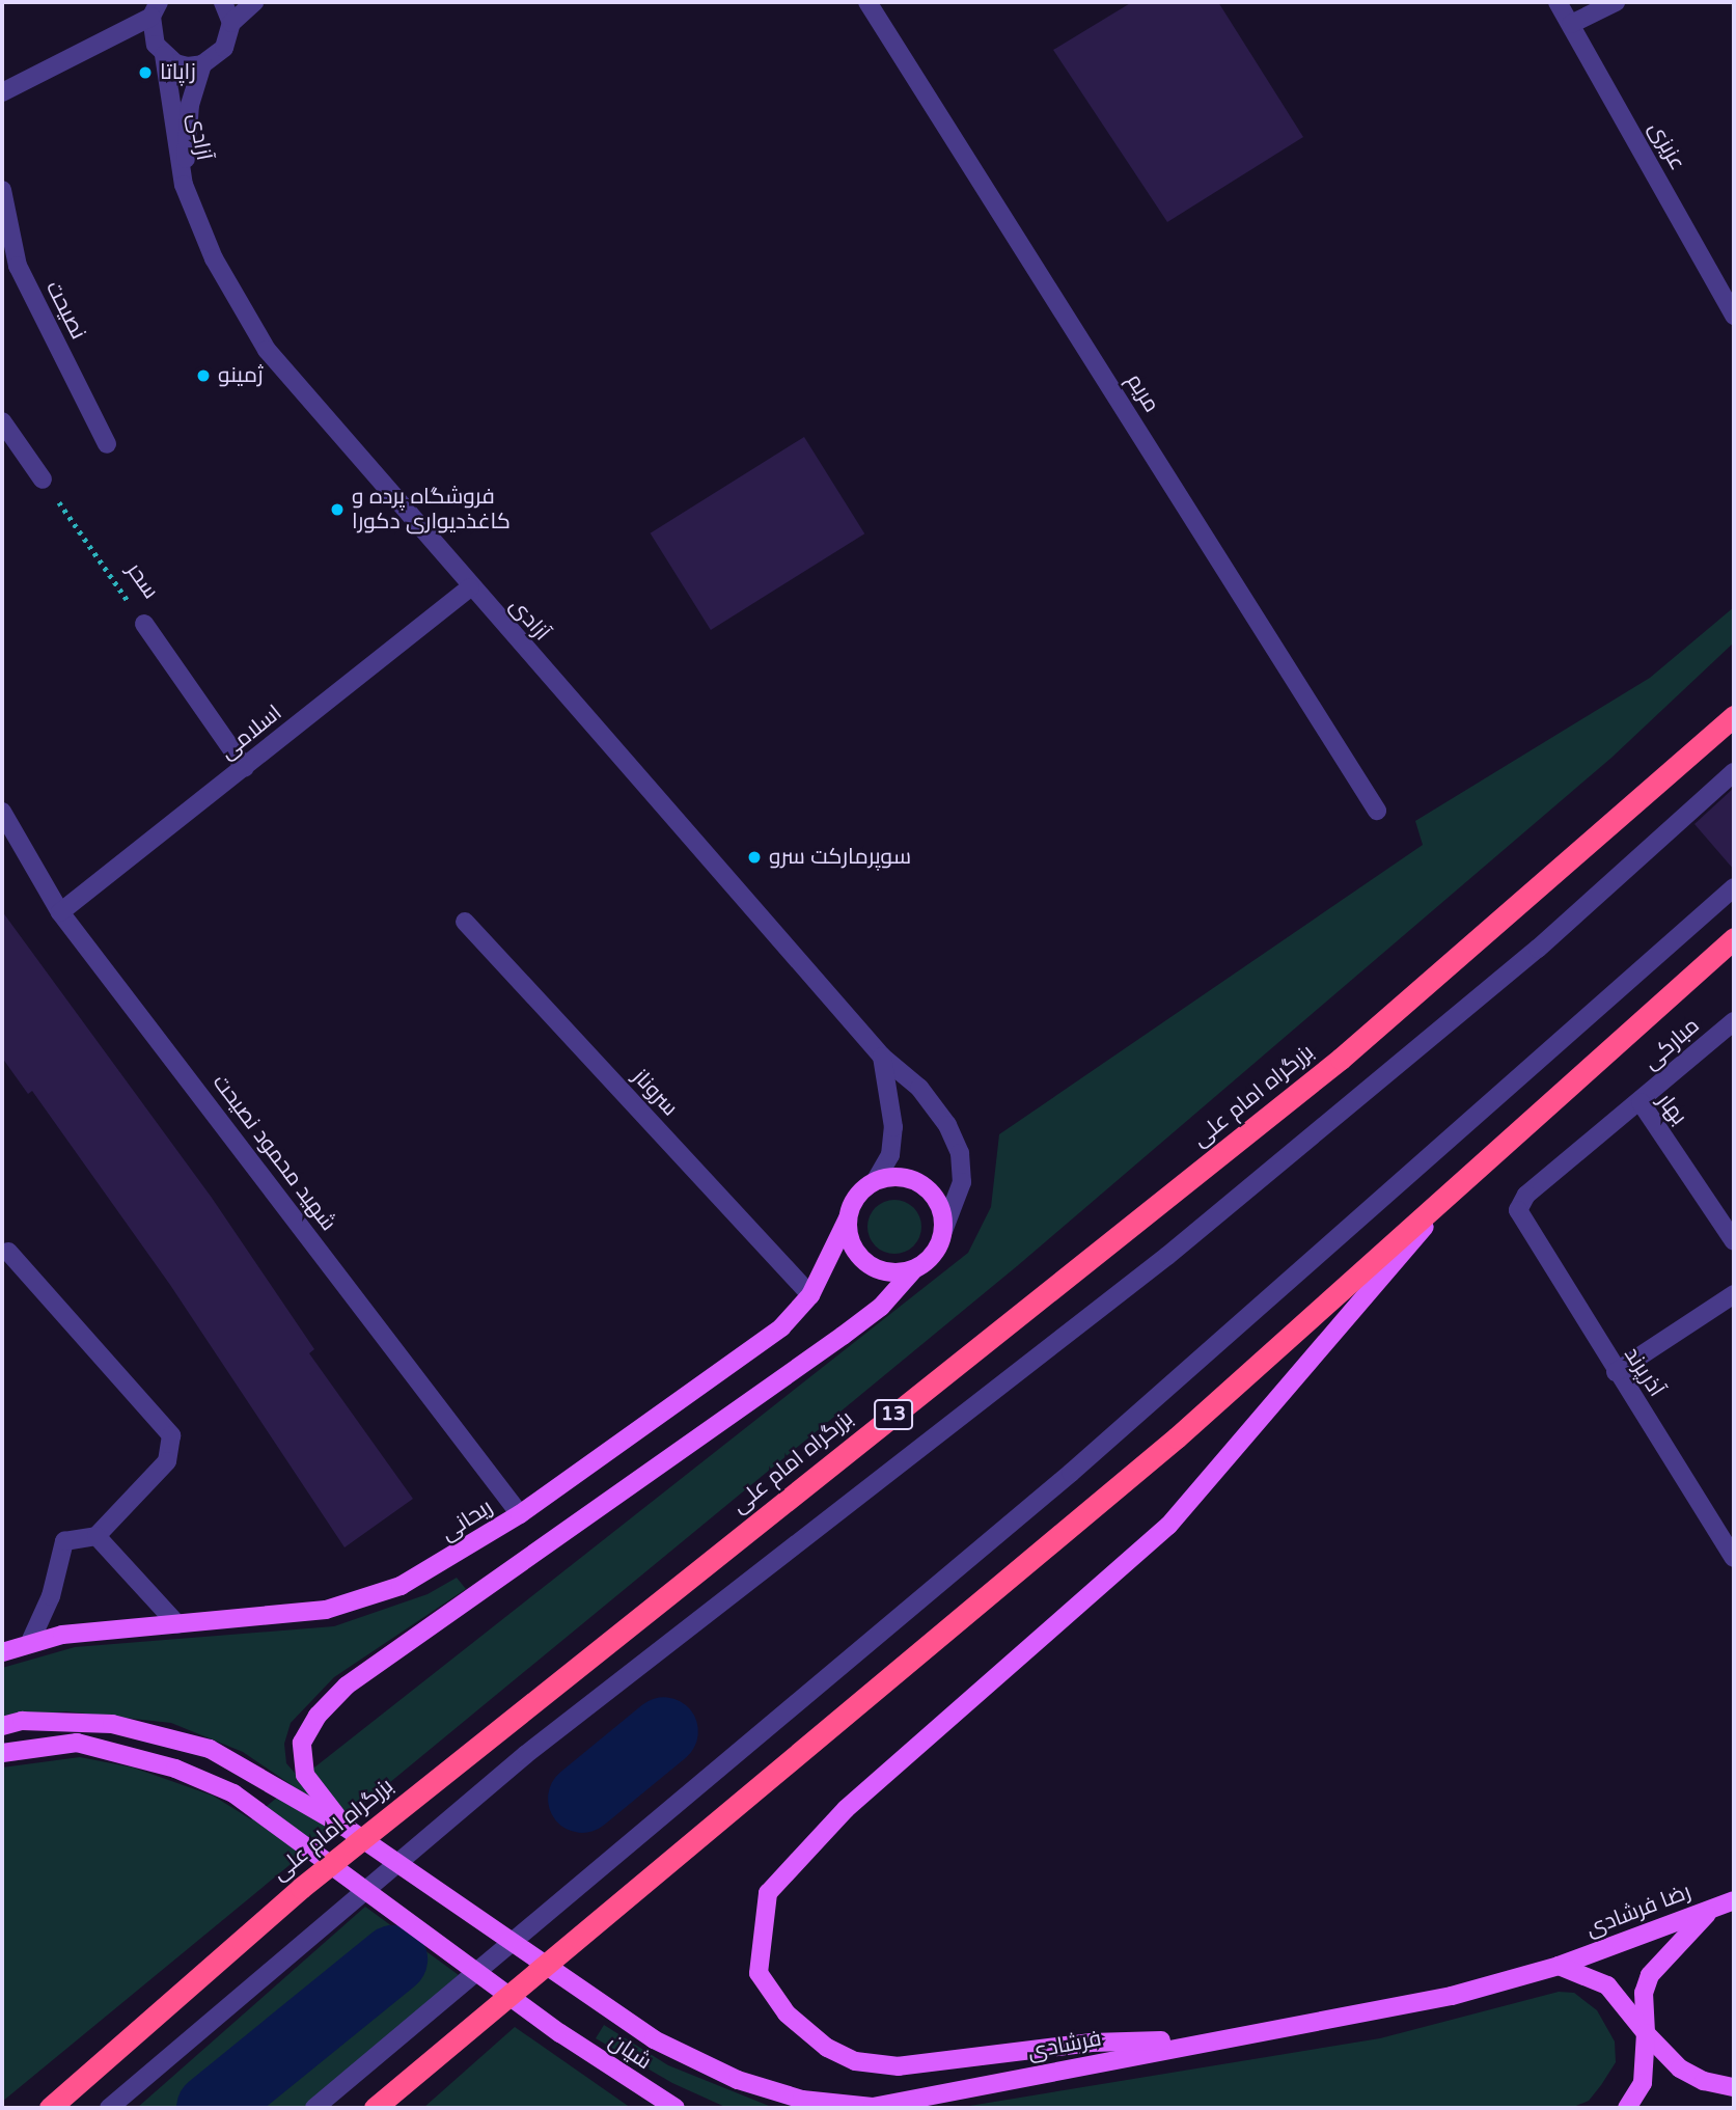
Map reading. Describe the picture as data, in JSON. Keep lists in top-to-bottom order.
{
  "streets": {
    "highway": ["بزرگراه امام علی", "13"],
    "main road": [
      "ریحانی",
      "رضا فرشادی",
      "فرشادی",
      "شیان"
    ],
    "street": [
      "آزادی",
      "عزیزی",
      "نصیحت",
      "مریم",
      "سحر",
      "اسلامی",
      "مبارکی",
      "سروناز",
      "بهار",
      "شهید محمود نصیحت",
      "آذرپرند"
    ]
  },
  "crossings": [
    ["آزادی", "اسلامی"],
    ["آزادی", "ریحانی"],
    ["سحر", "اسلامی"],
    ["اسلامی", "شهید محمود نصیحت"],
    ["مبارکی", "بهار"],
    ["سروناز", "ریحانی"],
    ["بهار", "آذرپرند"],
    ["شهید محمود نصیحت", "ریحانی"],
    ["رضا فرشادی", "فرشادی"]
  ],
  "places": [
    "زاپاتا",
    "ژمینو",
    "فروشگاه پرده و کاغذدیواری دکورا",
    "سوپرمارکت سرو"
  ]
}
